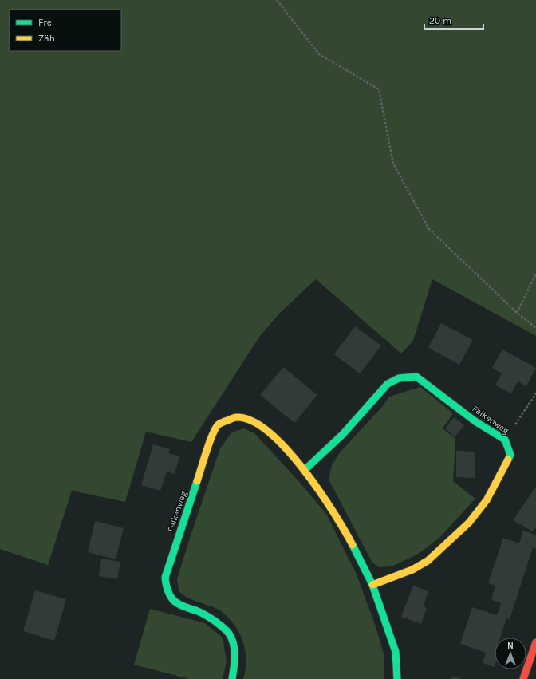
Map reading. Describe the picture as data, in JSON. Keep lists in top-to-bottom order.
{
  "streets": {
    "street": ["Falkenweg"]
  },
  "legend": ["Frei", "Zäh"],
  "scale_bar": "20 m",
  "north": "top"
}
